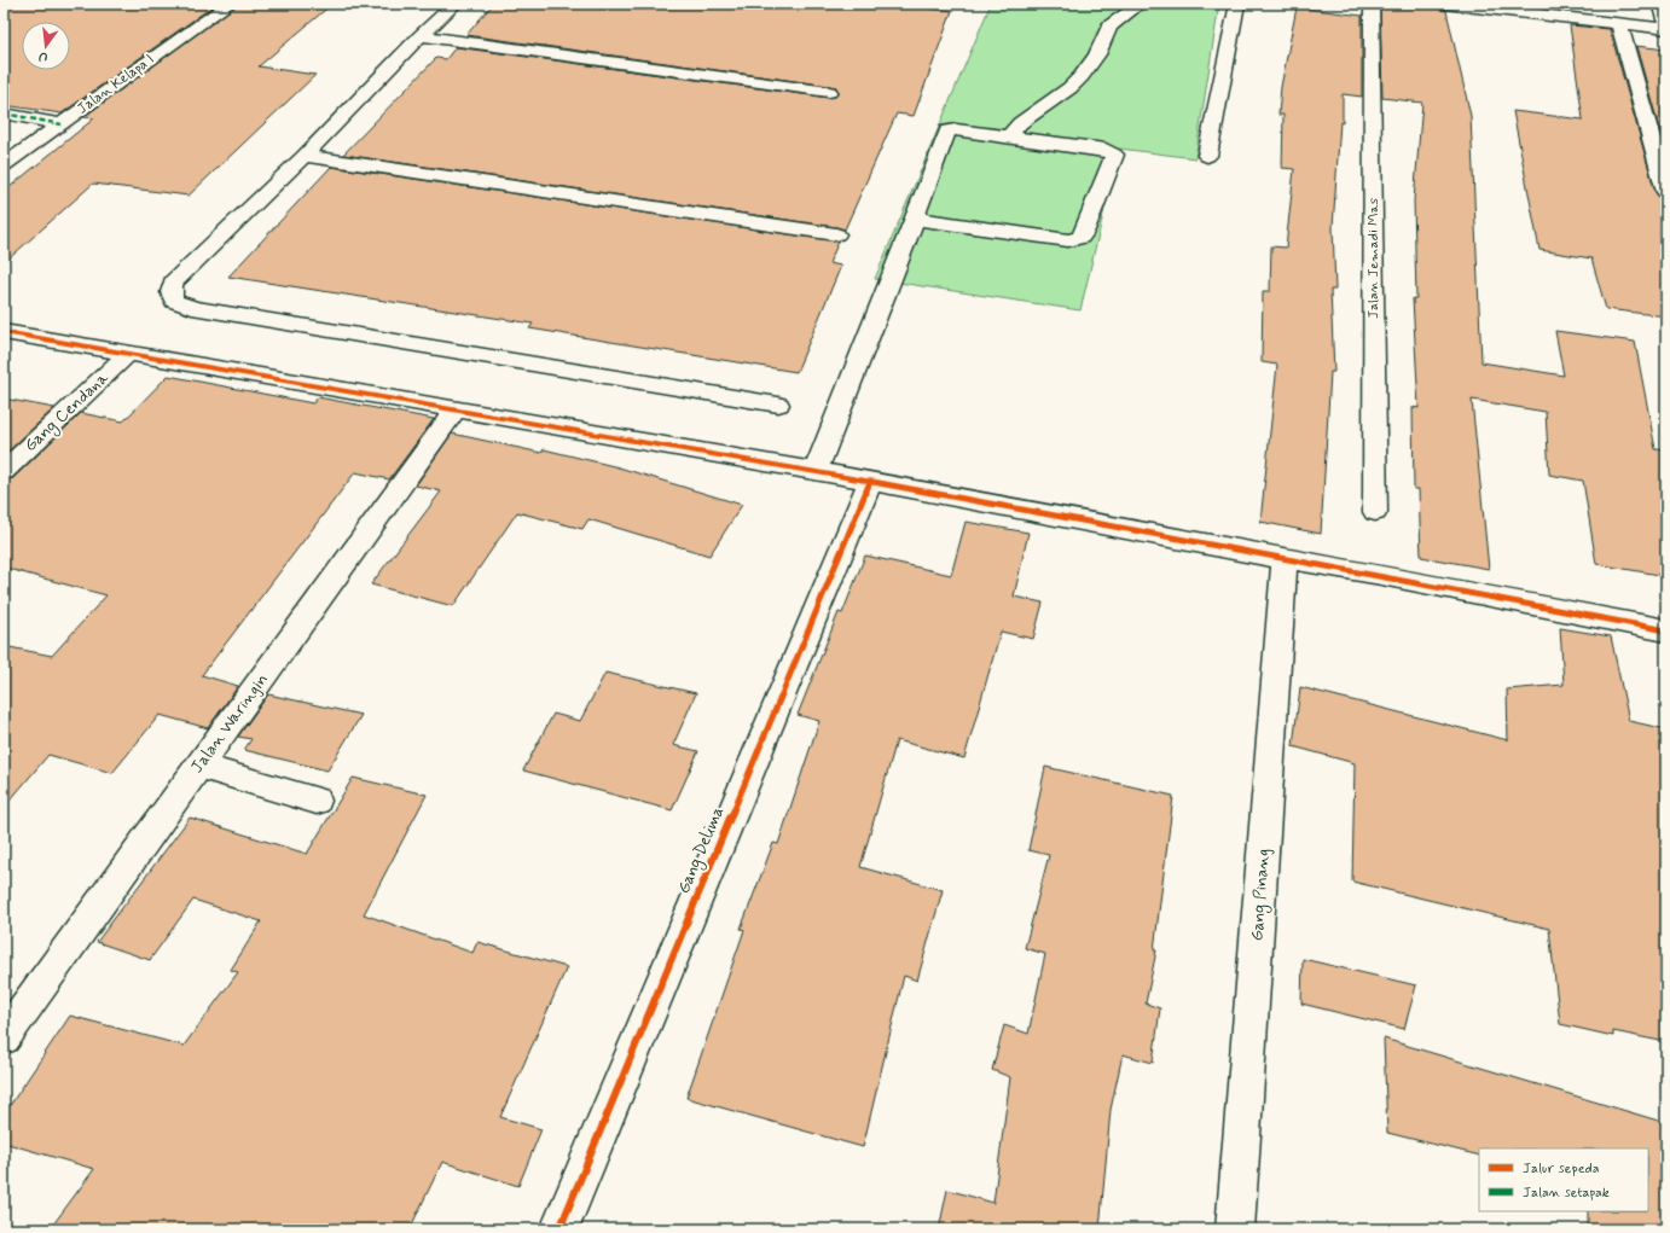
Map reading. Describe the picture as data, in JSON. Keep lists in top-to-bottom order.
{
  "streets": {
    "street": [
      "Jalan Kelapa I",
      "Jalan Jemadi Mas",
      "Gang Cendana",
      "Jalan Waringin",
      "Gang Delima",
      "Gang Pinang"
    ]
  },
  "legend": ["Jalur sepeda", "Jalan setapak"],
  "north": "bottom"
}
